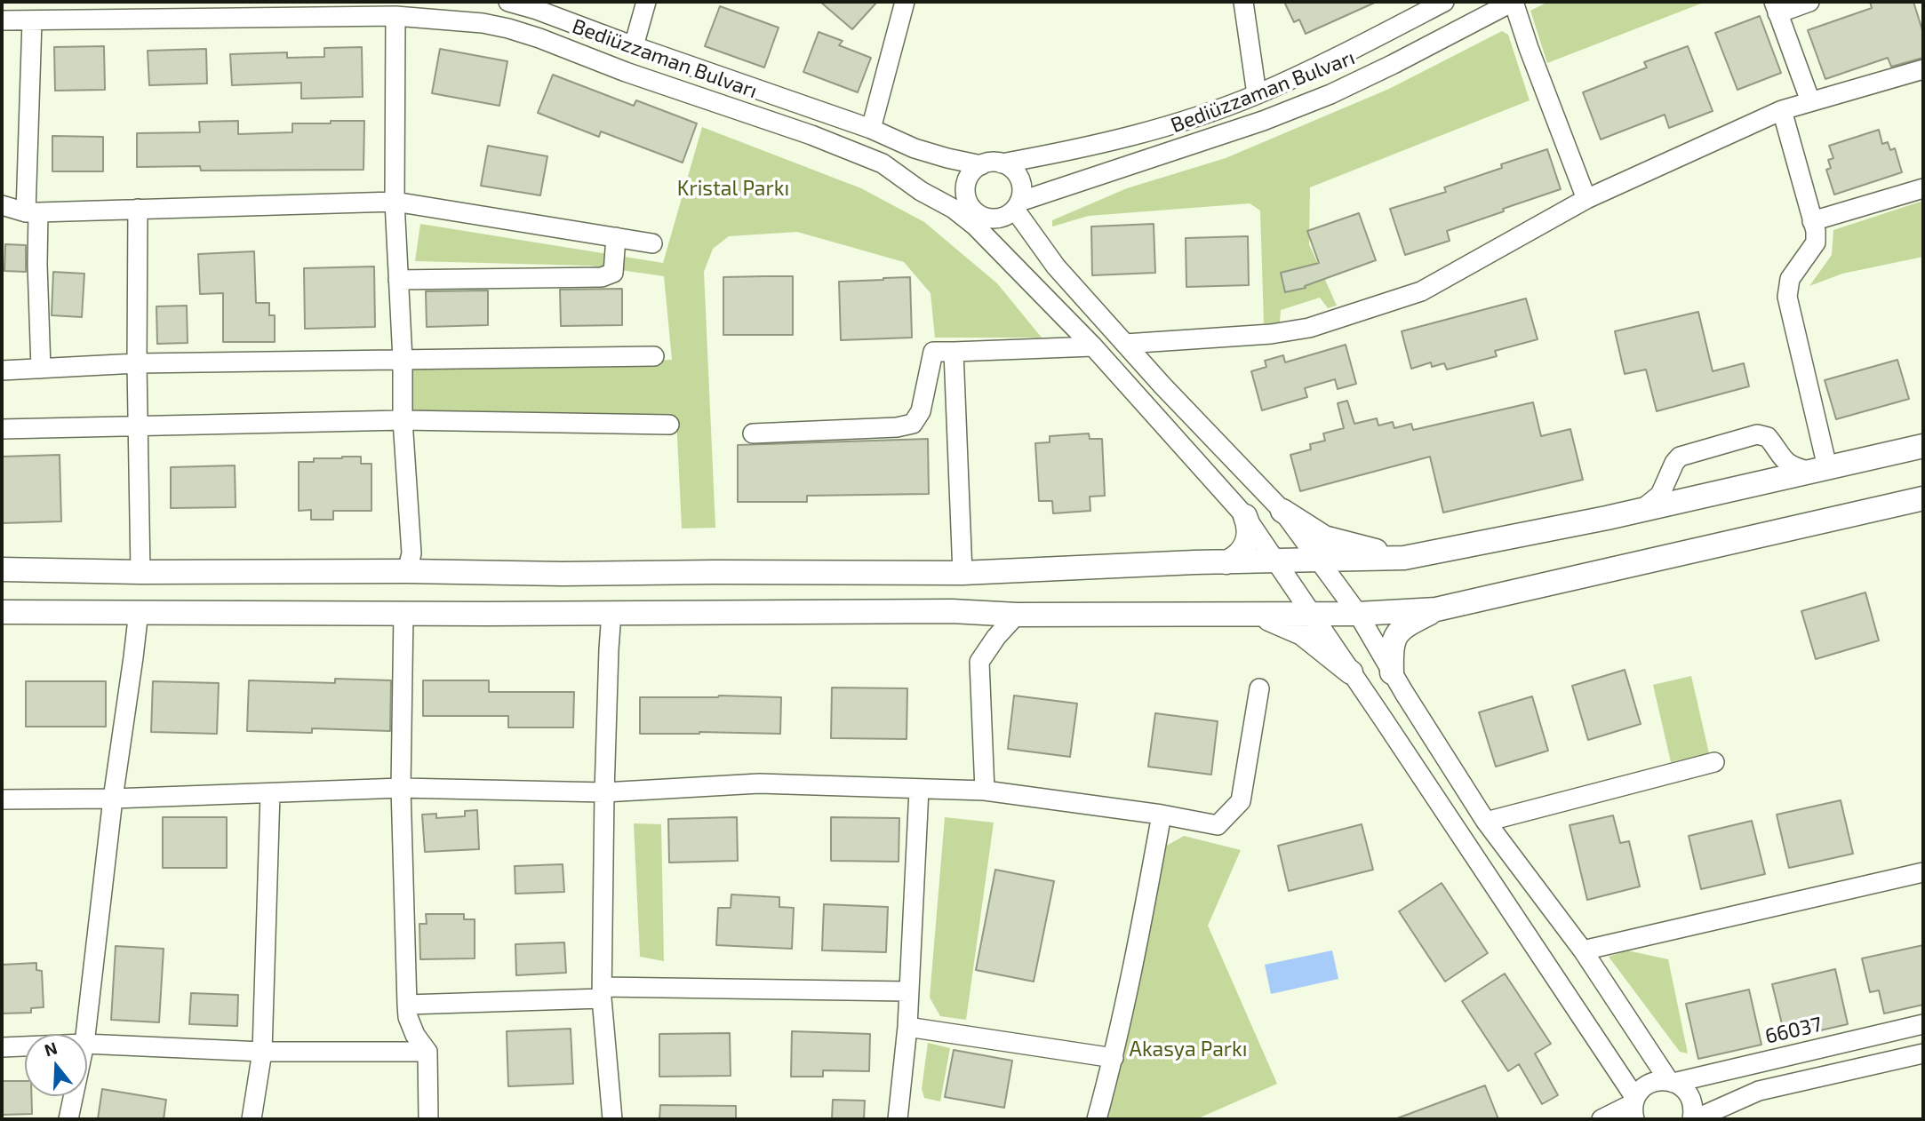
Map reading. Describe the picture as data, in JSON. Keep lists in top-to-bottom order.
{
  "streets": {
    "street": ["Bediüzzaman Bulvarı", "66037"]
  },
  "crossings": [
    ["Bediüzzaman Bulvarı", "66037"]
  ],
  "parks": ["Kristal Parkı", "Akasya Parkı"],
  "north": "top"
}
